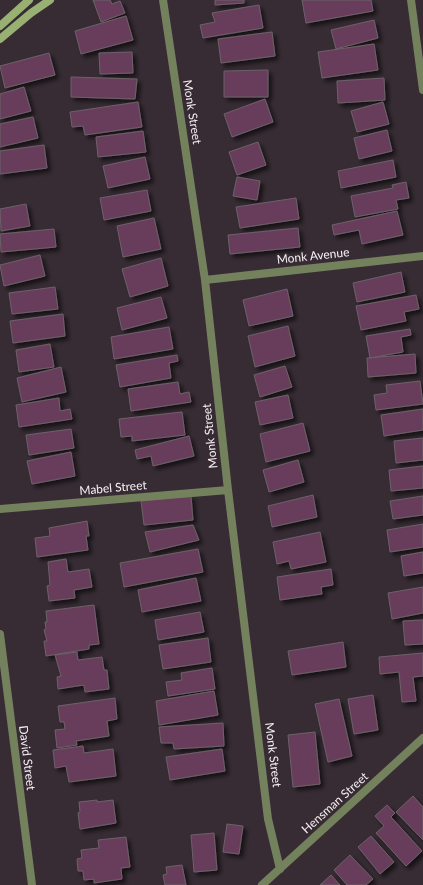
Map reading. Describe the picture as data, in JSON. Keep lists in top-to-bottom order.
{
  "streets": {
    "street": [
      "Monk Street",
      "Monk Avenue",
      "Mabel Street",
      "David Street",
      "Hensman Street"
    ]
  },
  "crossings": [
    ["Monk Street", "Monk Avenue"],
    ["Monk Street", "Mabel Street"],
    ["Monk Street", "Hensman Street"]
  ]
}
